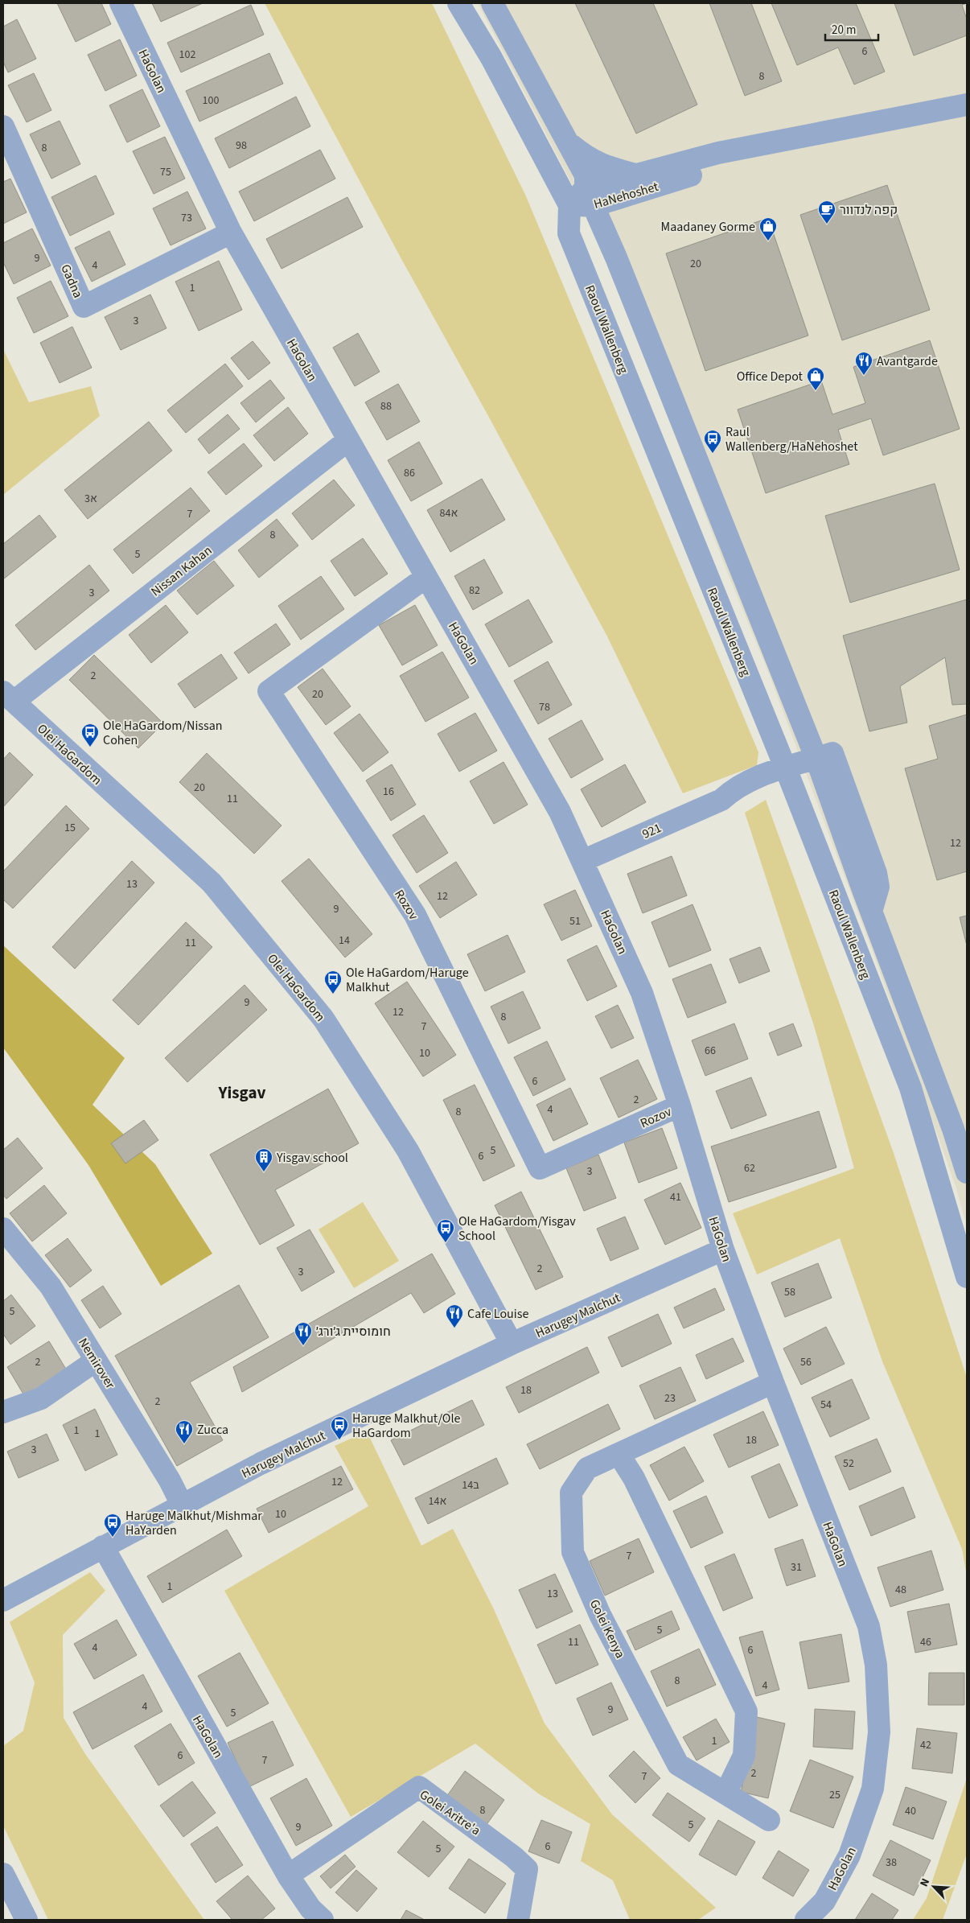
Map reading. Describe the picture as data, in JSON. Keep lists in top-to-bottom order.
{
  "streets": {
    "street": [
      "HaGolan",
      "HaNehoshet",
      "Gadna",
      "Raoul Wallenberg",
      "Nissan Kahan",
      "Olei HaGardom",
      "921",
      "Rozov",
      "Harugey Malchut",
      "Nemirover",
      "Golei Kenya",
      "Golei Aritre'a"
    ]
  },
  "crossings": [
    ["HaGolan", "Gadna"],
    ["HaGolan", "Nissan Kahan"],
    ["HaGolan", "921"],
    ["HaGolan", "Rozov"],
    ["HaGolan", "Harugey Malchut"],
    ["HaGolan", "Golei Kenya"],
    ["HaGolan", "Golei Aritre'a"],
    ["HaNehoshet", "Raoul Wallenberg"],
    ["Raoul Wallenberg", "921"],
    ["Nissan Kahan", "Olei HaGardom"],
    ["Olei HaGardom", "Harugey Malchut"],
    ["Harugey Malchut", "Nemirover"]
  ],
  "districts": ["Yisgav"],
  "places": {
    "cafe": ["קפה לנדוור"],
    "shop": ["Maadaney Gorme", "Office Depot"],
    "restaurant": [
      "Avantgarde",
      "Cafe Louise",
      "חומוסיית ג׳ורג׳",
      "Zucca"
    ],
    "bus stop": [
      "Raul Wallenberg/HaNehoshet",
      "Ole HaGardom/Nissan Cohen",
      "Ole HaGardom/Haruge Malkhut",
      "Ole HaGardom/Yisgav School",
      "Haruge Malkhut/Ole HaGardom",
      "Haruge Malkhut/Mishmar HaYarden"
    ],
    "building": ["Yisgav school"]
  },
  "house_numbers": [
    "6",
    "102",
    "8",
    "100",
    "98",
    "8",
    "75",
    "73",
    "9",
    "20",
    "4",
    "1",
    "3",
    "88",
    "86",
    "3א",
    "84א",
    "7",
    "8",
    "5",
    "82",
    "3",
    "2",
    "20",
    "78",
    "20",
    "16",
    "11",
    "15",
    "12",
    "13",
    "12",
    "9",
    "51",
    "14",
    "11",
    "9",
    "12",
    "8",
    "7",
    "66",
    "10",
    "6",
    "2",
    "4",
    "8",
    "5",
    "6",
    "62",
    "3",
    "41",
    "2",
    "3",
    "58",
    "5",
    "2",
    "56",
    "18",
    "23",
    "2",
    "54",
    "1",
    "1",
    "18",
    "3",
    "52",
    "12",
    "14ב",
    "14א",
    "10",
    "7",
    "31",
    "1",
    "48",
    "13",
    "5",
    "11",
    "46",
    "4",
    "6",
    "8",
    "4",
    "4",
    "9",
    "5",
    "1",
    "42",
    "6",
    "7",
    "2",
    "7",
    "25",
    "8",
    "40",
    "5",
    "9",
    "6",
    "5",
    "38"
  ],
  "scale_bar": "20 m",
  "north": "top left"
}
